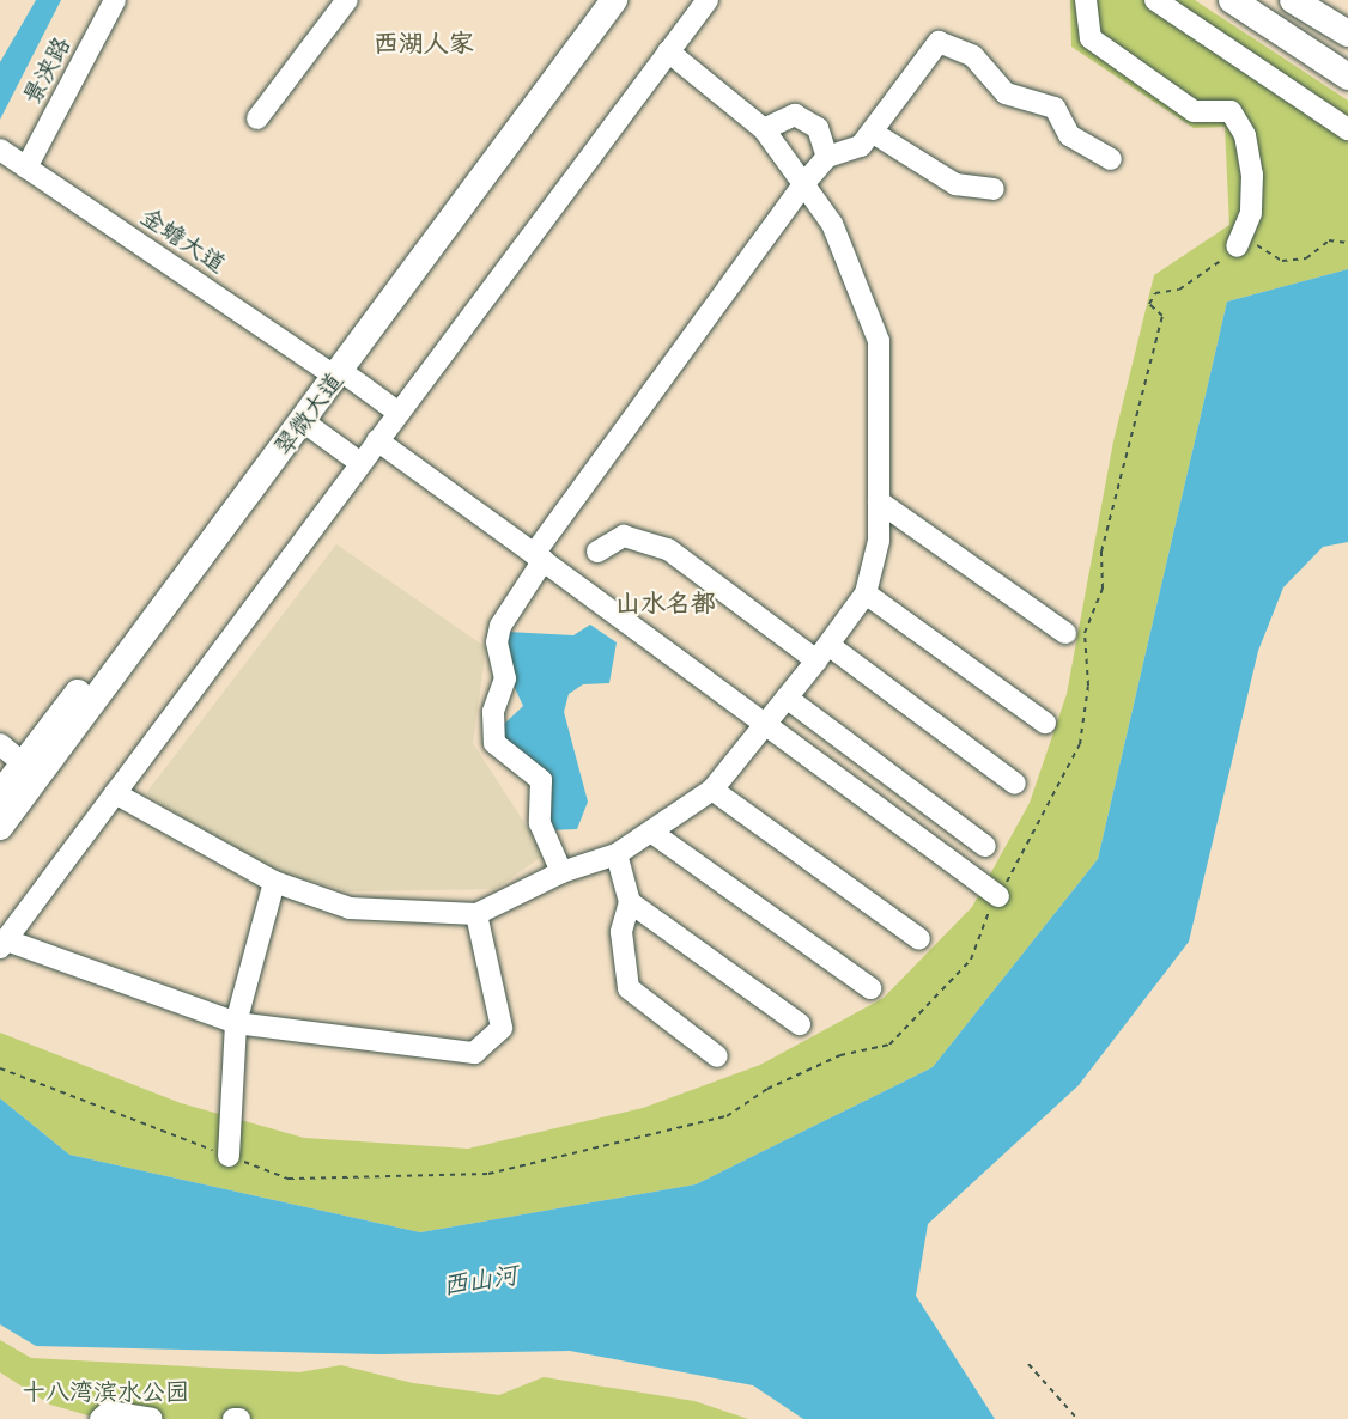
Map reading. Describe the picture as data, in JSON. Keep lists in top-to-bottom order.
{
  "streets": {
    "main road": ["翠微大道"],
    "street": ["景浃路", "金蟾大道"]
  },
  "crossings": [
    ["景浃路", "金蟾大道"],
    ["金蟾大道", "翠微大道"]
  ],
  "districts": ["西湖人家", "山水名都"],
  "water": ["西山河"],
  "parks": ["十八湾滨水公园"]
}
